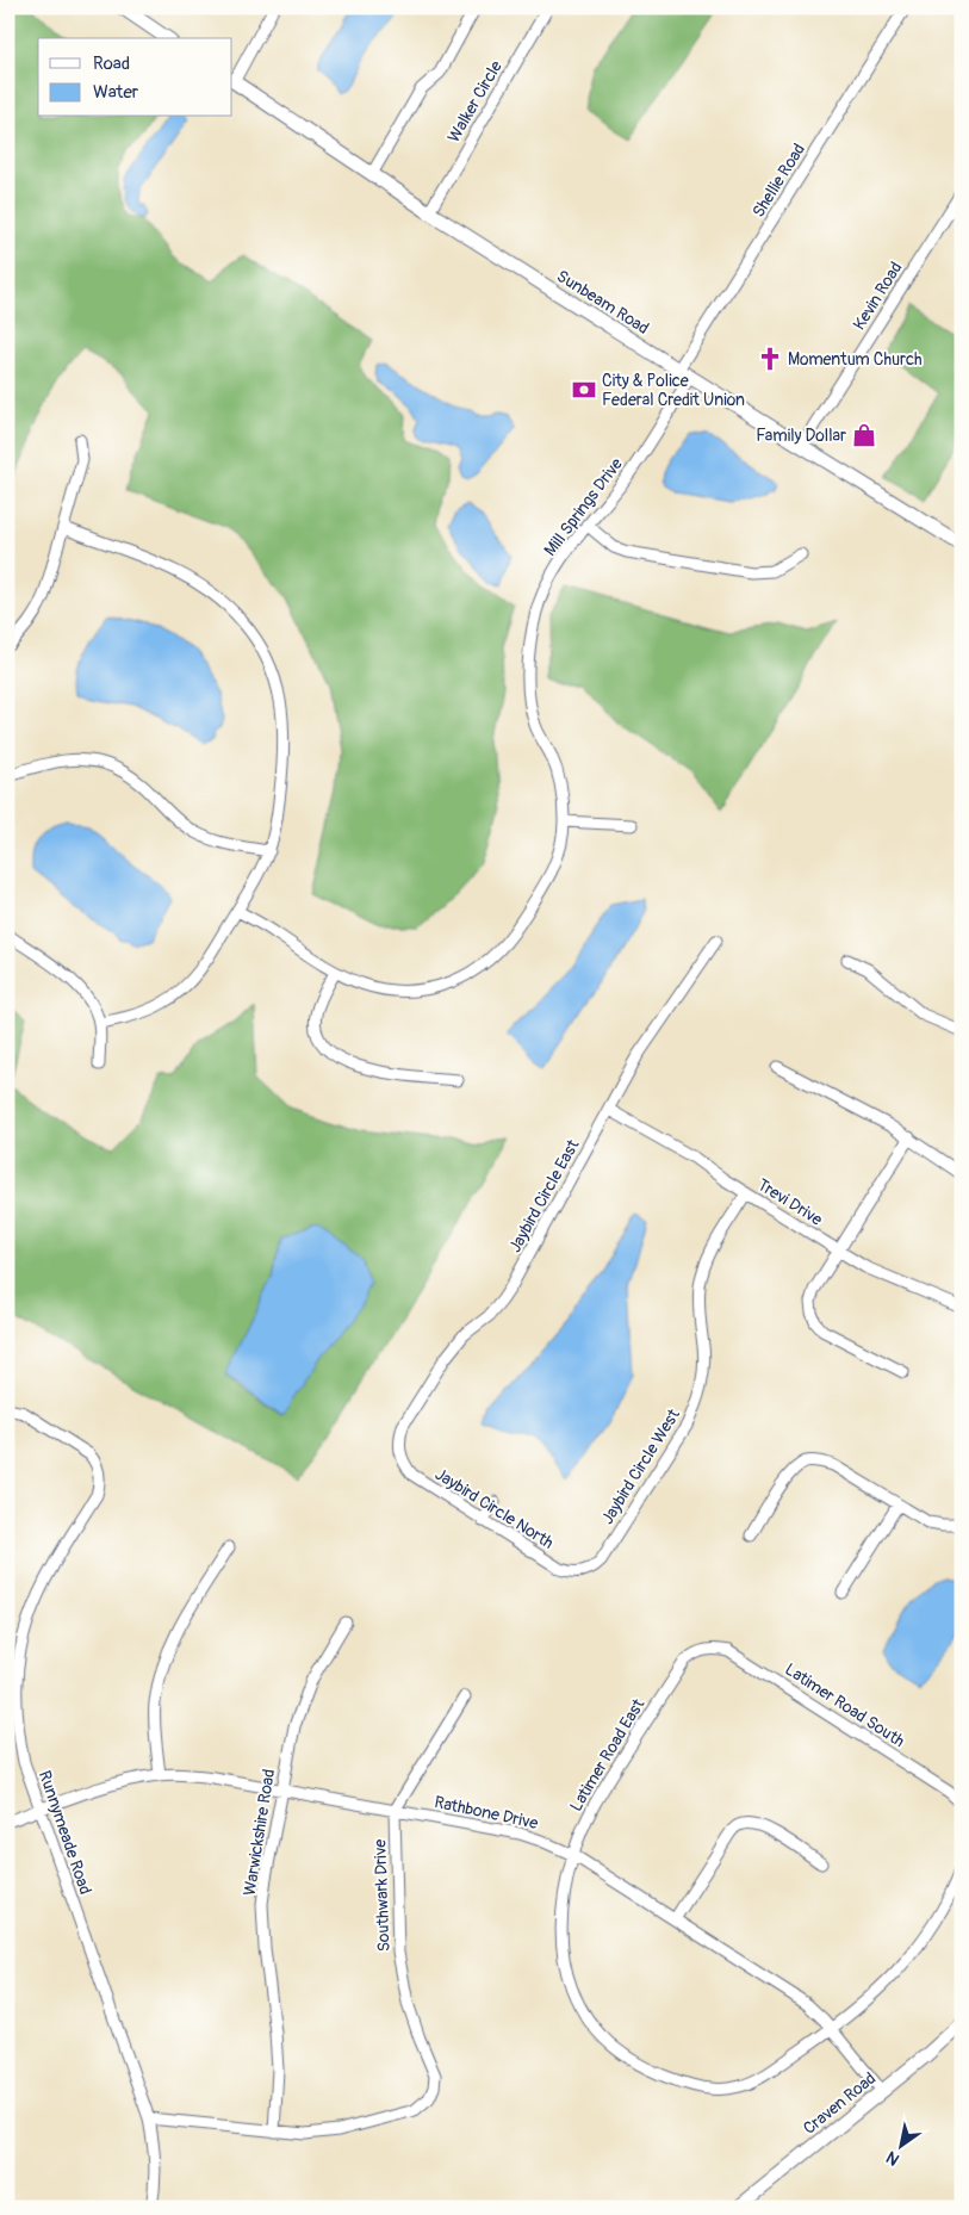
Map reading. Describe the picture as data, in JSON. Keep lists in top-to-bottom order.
{
  "streets": {
    "street": [
      "Walker Circle",
      "Shellie Road",
      "Kevin Road",
      "Sunbeam Road",
      "Mill Springs Drive",
      "Jaybird Circle East",
      "Trevi Drive",
      "Jaybird Circle West",
      "Jaybird Circle North",
      "Latimer Road South",
      "Latimer Road East",
      "Rathbone Drive",
      "Runnymeade Road",
      "Warwickshire Road",
      "Southwark Drive",
      "Craven Road"
    ]
  },
  "crossings": [
    ["Walker Circle", "Sunbeam Road"],
    ["Shellie Road", "Sunbeam Road"],
    ["Shellie Road", "Mill Springs Drive"],
    ["Kevin Road", "Sunbeam Road"],
    ["Sunbeam Road", "Mill Springs Drive"],
    ["Jaybird Circle East", "Trevi Drive"],
    ["Jaybird Circle East", "Jaybird Circle North"],
    ["Trevi Drive", "Jaybird Circle West"],
    ["Jaybird Circle West", "Jaybird Circle North"],
    ["Latimer Road South", "Latimer Road East"],
    ["Latimer Road East", "Rathbone Drive"],
    ["Rathbone Drive", "Runnymeade Road"],
    ["Rathbone Drive", "Warwickshire Road"],
    ["Rathbone Drive", "Southwark Drive"],
    ["Rathbone Drive", "Craven Road"],
    ["Warwickshire Road", "Southwark Drive"]
  ],
  "places": {
    "church": ["Momentum Church"],
    "bank": ["City & Police Federal Credit Union"],
    "shop": ["Family Dollar"]
  },
  "legend": ["Road", "Water"],
  "north": "bottom left"
}
